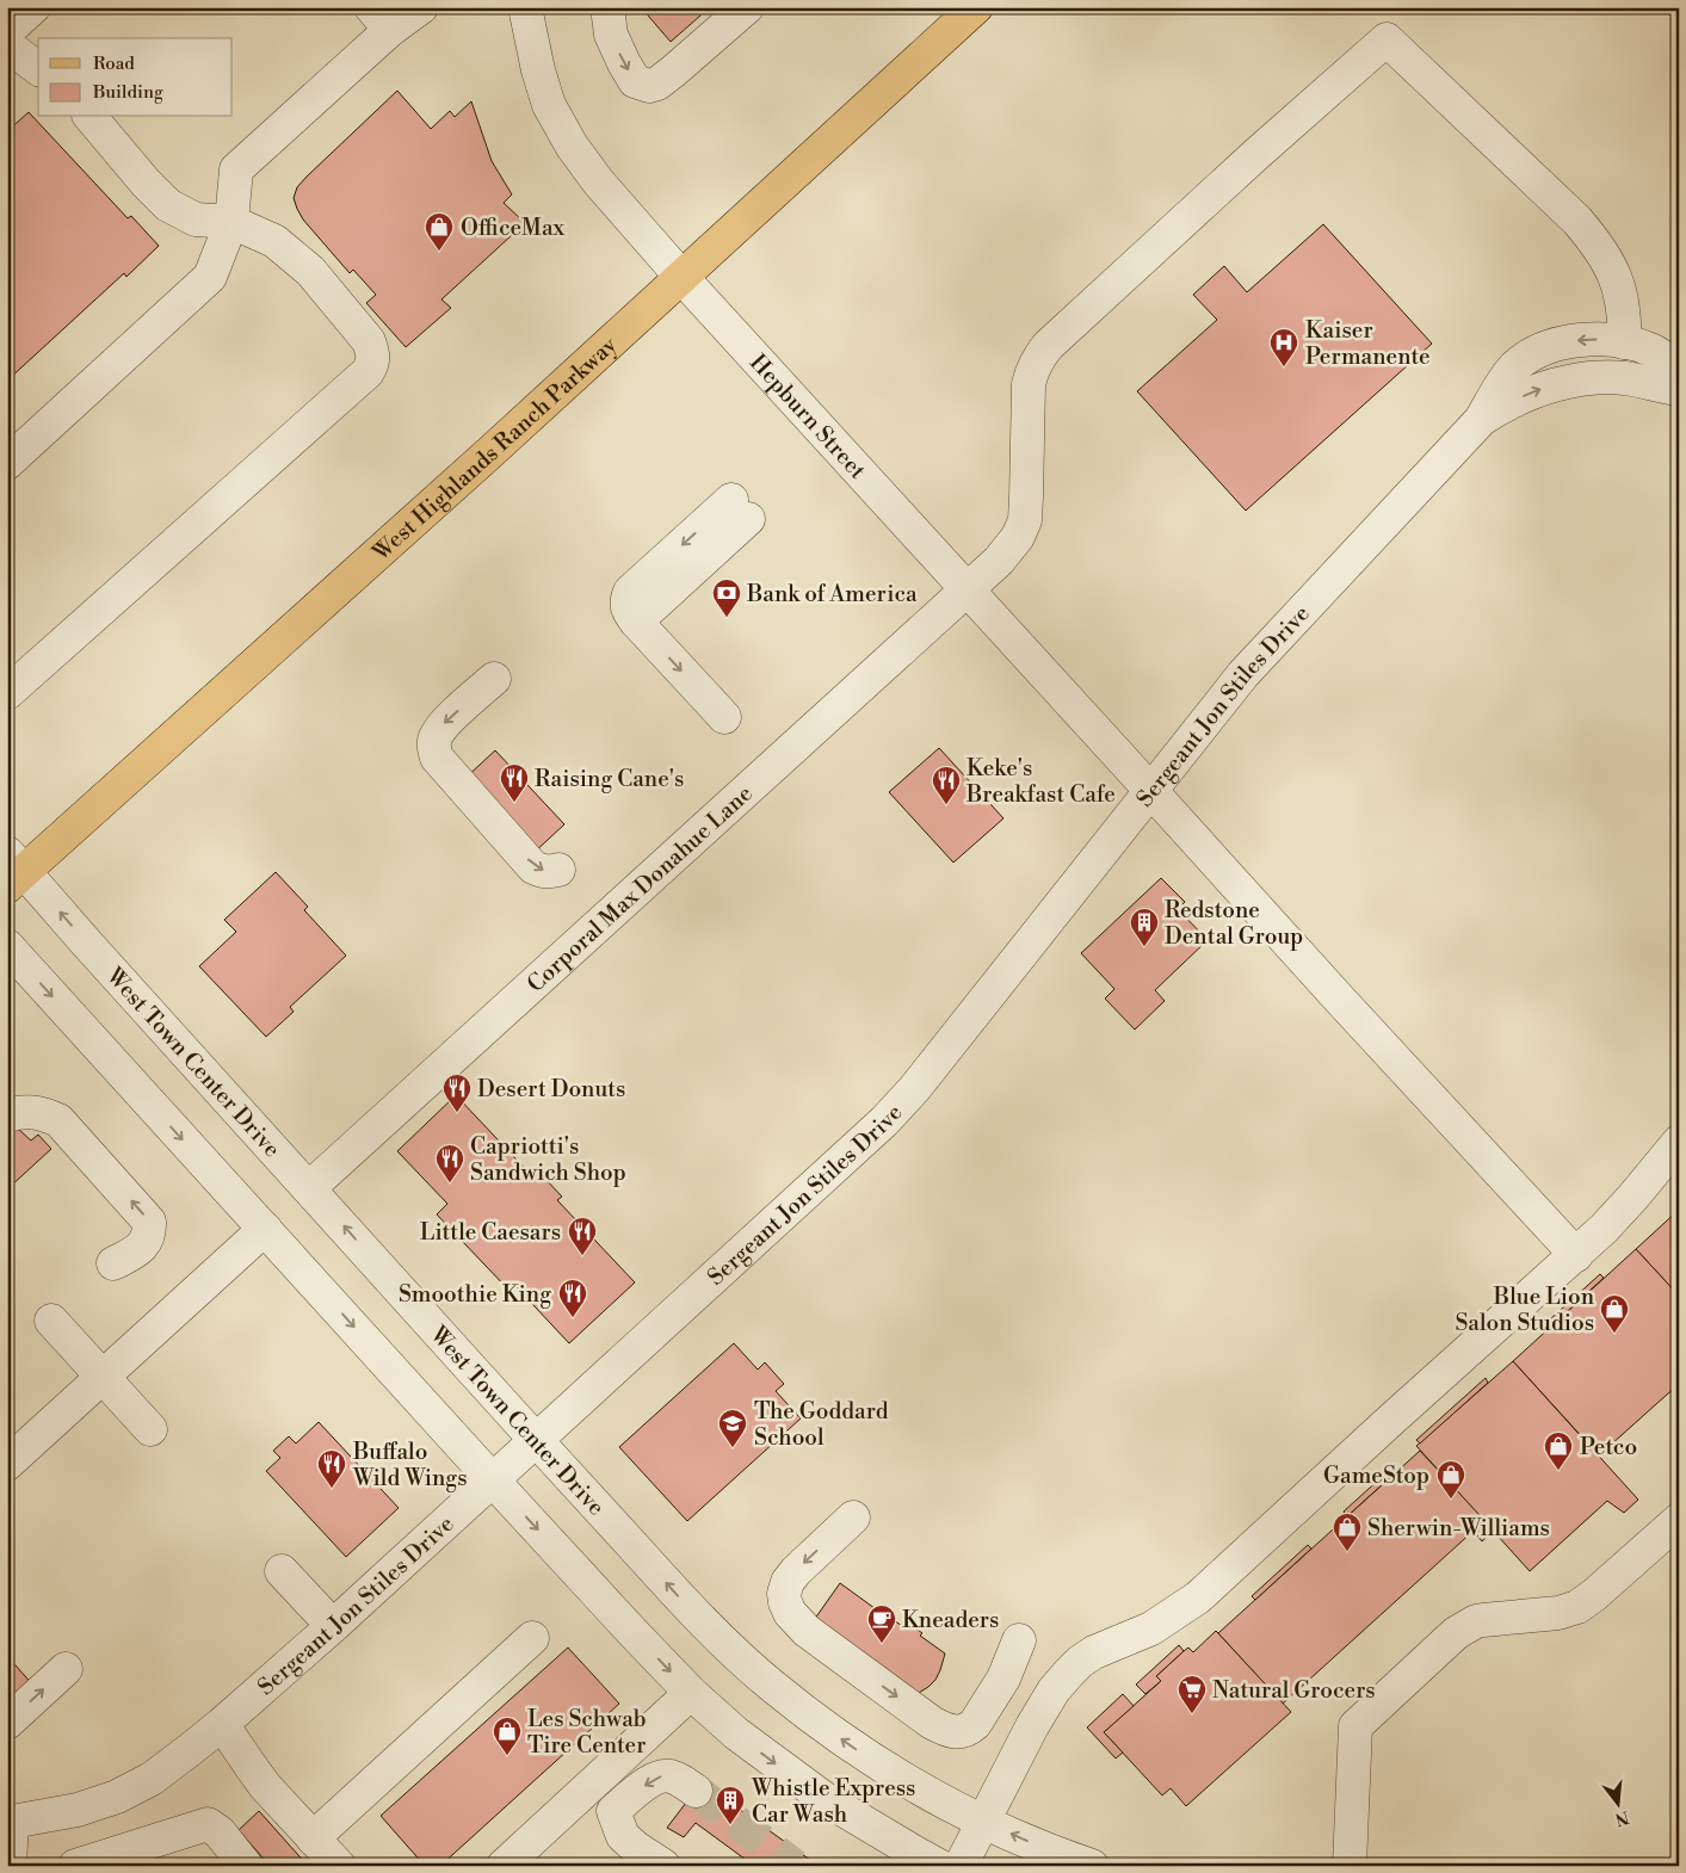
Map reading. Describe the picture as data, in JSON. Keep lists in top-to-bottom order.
{
  "streets": {
    "main road": ["West Highlands Ranch Parkway"],
    "street": [
      "Hepburn Street",
      "Sergeant Jon Stiles Drive",
      "Corporal Max Donahue Lane",
      "West Town Center Drive"
    ]
  },
  "crossings": [
    ["Hepburn Street", "West Highlands Ranch Parkway"],
    ["Hepburn Street", "Sergeant Jon Stiles Drive"],
    ["Hepburn Street", "Corporal Max Donahue Lane"],
    ["West Highlands Ranch Parkway", "West Town Center Drive"],
    ["Sergeant Jon Stiles Drive", "Corporal Max Donahue Lane"],
    ["Sergeant Jon Stiles Drive", "West Town Center Drive"],
    ["Corporal Max Donahue Lane", "West Town Center Drive"]
  ],
  "places": {
    "shop": [
      "OfficeMax",
      "Blue Lion Salon Studios",
      "Petco",
      "GameStop",
      "Sherwin-Williams",
      "Les Schwab Tire Center"
    ],
    "hospital": ["Kaiser Permanente"],
    "bank": ["Bank of America"],
    "restaurant": [
      "Raising Cane's",
      "Keke's Breakfast Cafe",
      "Desert Donuts",
      "Capriotti's Sandwich Shop",
      "Little Caesars",
      "Smoothie King",
      "Buffalo Wild Wings"
    ],
    "building": ["Redstone Dental Group", "Whistle Express Car Wash"],
    "school or university": ["The Goddard School"],
    "cafe": ["Kneaders"],
    "supermarket": ["Natural Grocers"]
  },
  "legend": ["Road", "Building"],
  "north": "bottom"
}
